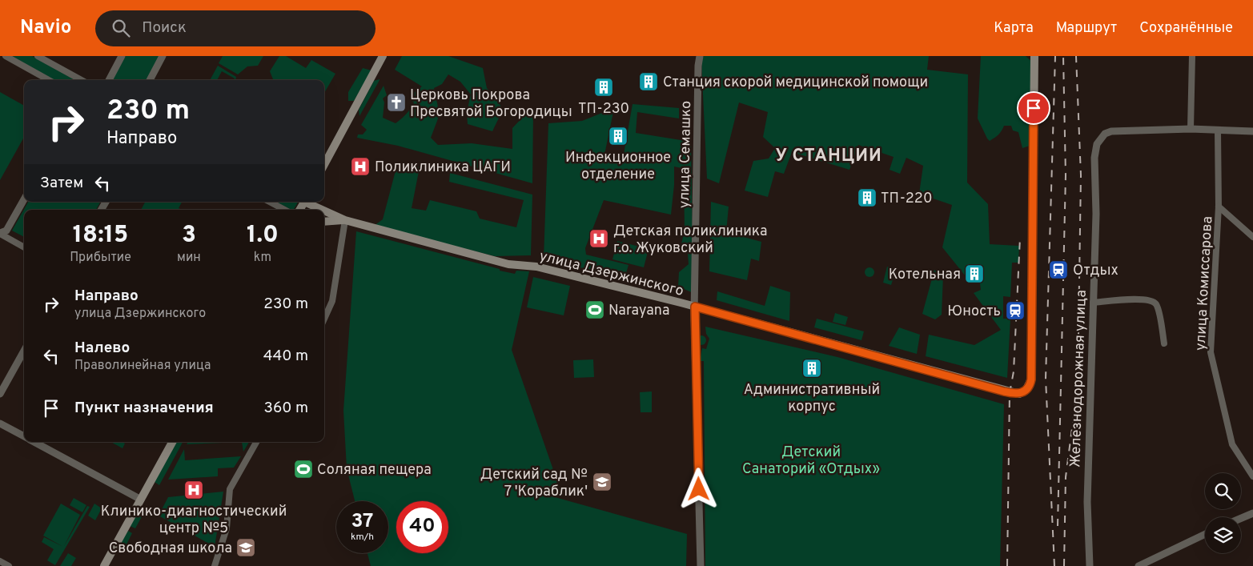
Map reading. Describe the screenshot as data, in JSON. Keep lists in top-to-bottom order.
{
  "streets": {
    "main road": ["улица Дзержинского"],
    "street": ["улица Семашко", "улица Комиссарова", "Железнодорожная улица"]
  },
  "crossings": [
    ["улица Семашко", "улица Дзержинского"]
  ],
  "districts": ["У СТАНЦИИ"],
  "parks": ["Детский Санаторий «Отдых»"],
  "places": {
    "building": [
      "Станция скорой медицинской помощи",
      "ТП-230",
      "Инфекционное отделение",
      "ТП-220",
      "Котельная",
      "Административный корпус"
    ],
    "church": ["Церковь Покрова Пресвятой Богородицы"],
    "hospital": ["Поликлиника ЦАГИ", "Детская поликлиника г.о. Жуковский", "Клинико-диагностический центр №5"],
    "station": ["Отдых", "Юность"],
    "sports": ["Narayana", "Соляная пещера"],
    "school or university": ["Детский сад № 7 'Кораблик'", "Свободная школа"]
  },
  "page": {
    "header": "Navio",
    "search": "Поиск",
    "nav": ["Карта", "Маршрут", "Сохранённые"],
    "turn": ["230 m", "Направо"],
    "then": "Затем",
    "eta": [
      "18:15",
      "Прибытие",
      "3",
      "мин",
      "1.0",
      "km"
    ],
    "list": [
      {
        "name": "Направо",
        "note": "улица Дзержинского",
        "value": "230 m"
      },
      {
        "name": "Налево",
        "note": "Праволинейная улица",
        "value": "440 m"
      },
      {
        "name": "Пункт назначения",
        "value": "360 m"
      }
    ],
    "speed": "37 km/h",
    "limit": "40"
  }
}
